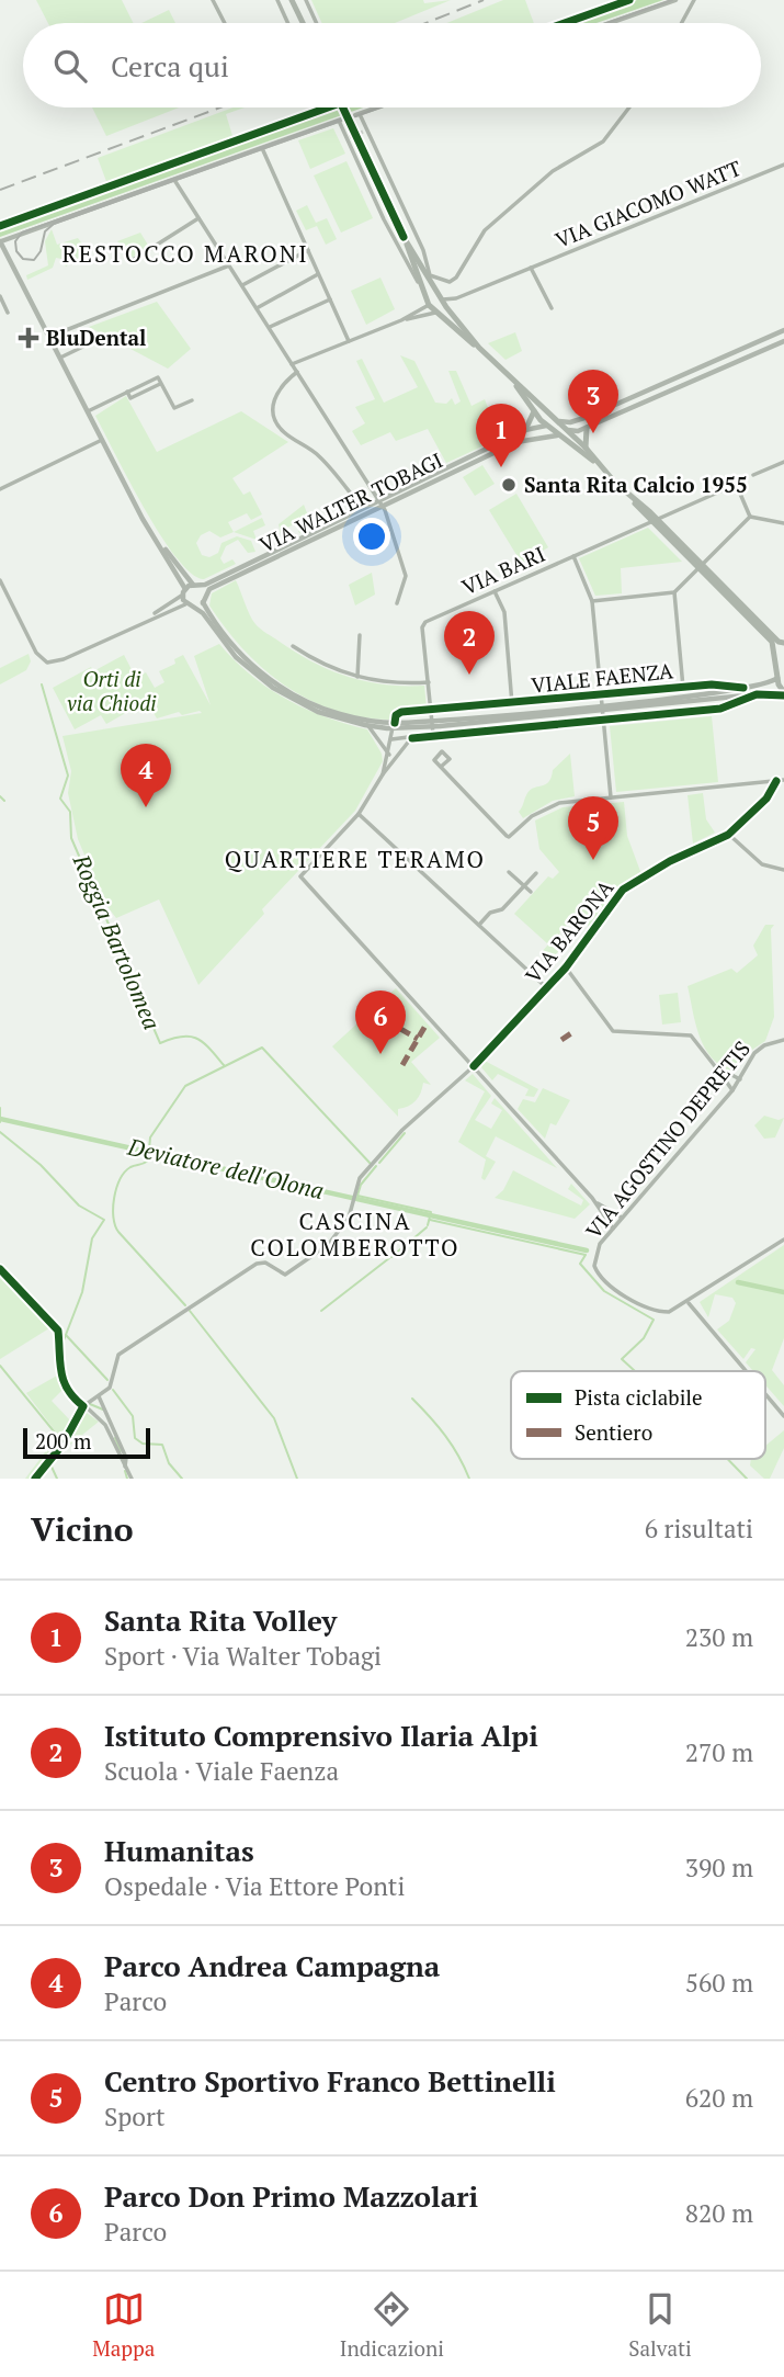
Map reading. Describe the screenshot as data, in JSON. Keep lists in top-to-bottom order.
{
  "streets": {
    "street": [
      "VIA GIACOMO WATT",
      "VIA WALTER TOBAGI",
      "VIA BARI",
      "VIALE FAENZA",
      "VIA BARONA",
      "VIA AGOSTINO DEPRETIS"
    ]
  },
  "crossings": [
    ["VIA WALTER TOBAGI", "VIALE FAENZA"],
    ["VIA BARI", "VIALE FAENZA"]
  ],
  "districts": ["RESTOCCO MARONI", "QUARTIERE TERAMO", "CASCINA COLOMBEROTTO"],
  "water": ["Roggia Bartolomea", "Deviatore dell'Olona"],
  "parks": ["Orti di via Chiodi"],
  "places": {
    "health": ["BluDental"],
    "other": ["Santa Rita Calcio 1955"]
  },
  "legend": ["Pista ciclabile", "Sentiero"],
  "scale_bar": "200 m",
  "page": {
    "search": "Cerca qui",
    "pins": [
      "3",
      "1",
      "2",
      "4",
      "5",
      "6"
    ],
    "scale": "200 m",
    "heading": ["Vicino", "6 risultati"],
    "list": [
      {
        "mark": "1",
        "name": "Santa Rita Volley",
        "note": "Sport · Via Walter Tobagi",
        "value": "230 m"
      },
      {
        "mark": "2",
        "name": "Istituto Comprensivo Ilaria Alpi",
        "note": "Scuola · Viale Faenza",
        "value": "270 m"
      },
      {
        "mark": "3",
        "name": "Humanitas",
        "note": "Ospedale · Via Ettore Ponti",
        "value": "390 m"
      },
      {
        "mark": "4",
        "name": "Parco Andrea Campagna",
        "note": "Parco",
        "value": "560 m"
      },
      {
        "mark": "5",
        "name": "Centro Sportivo Franco Bettinelli",
        "note": "Sport",
        "value": "620 m"
      },
      {
        "mark": "6",
        "name": "Parco Don Primo Mazzolari",
        "note": "Parco",
        "value": "820 m"
      }
    ],
    "nav": ["Mappa", "Indicazioni", "Salvati"]
  }
}
